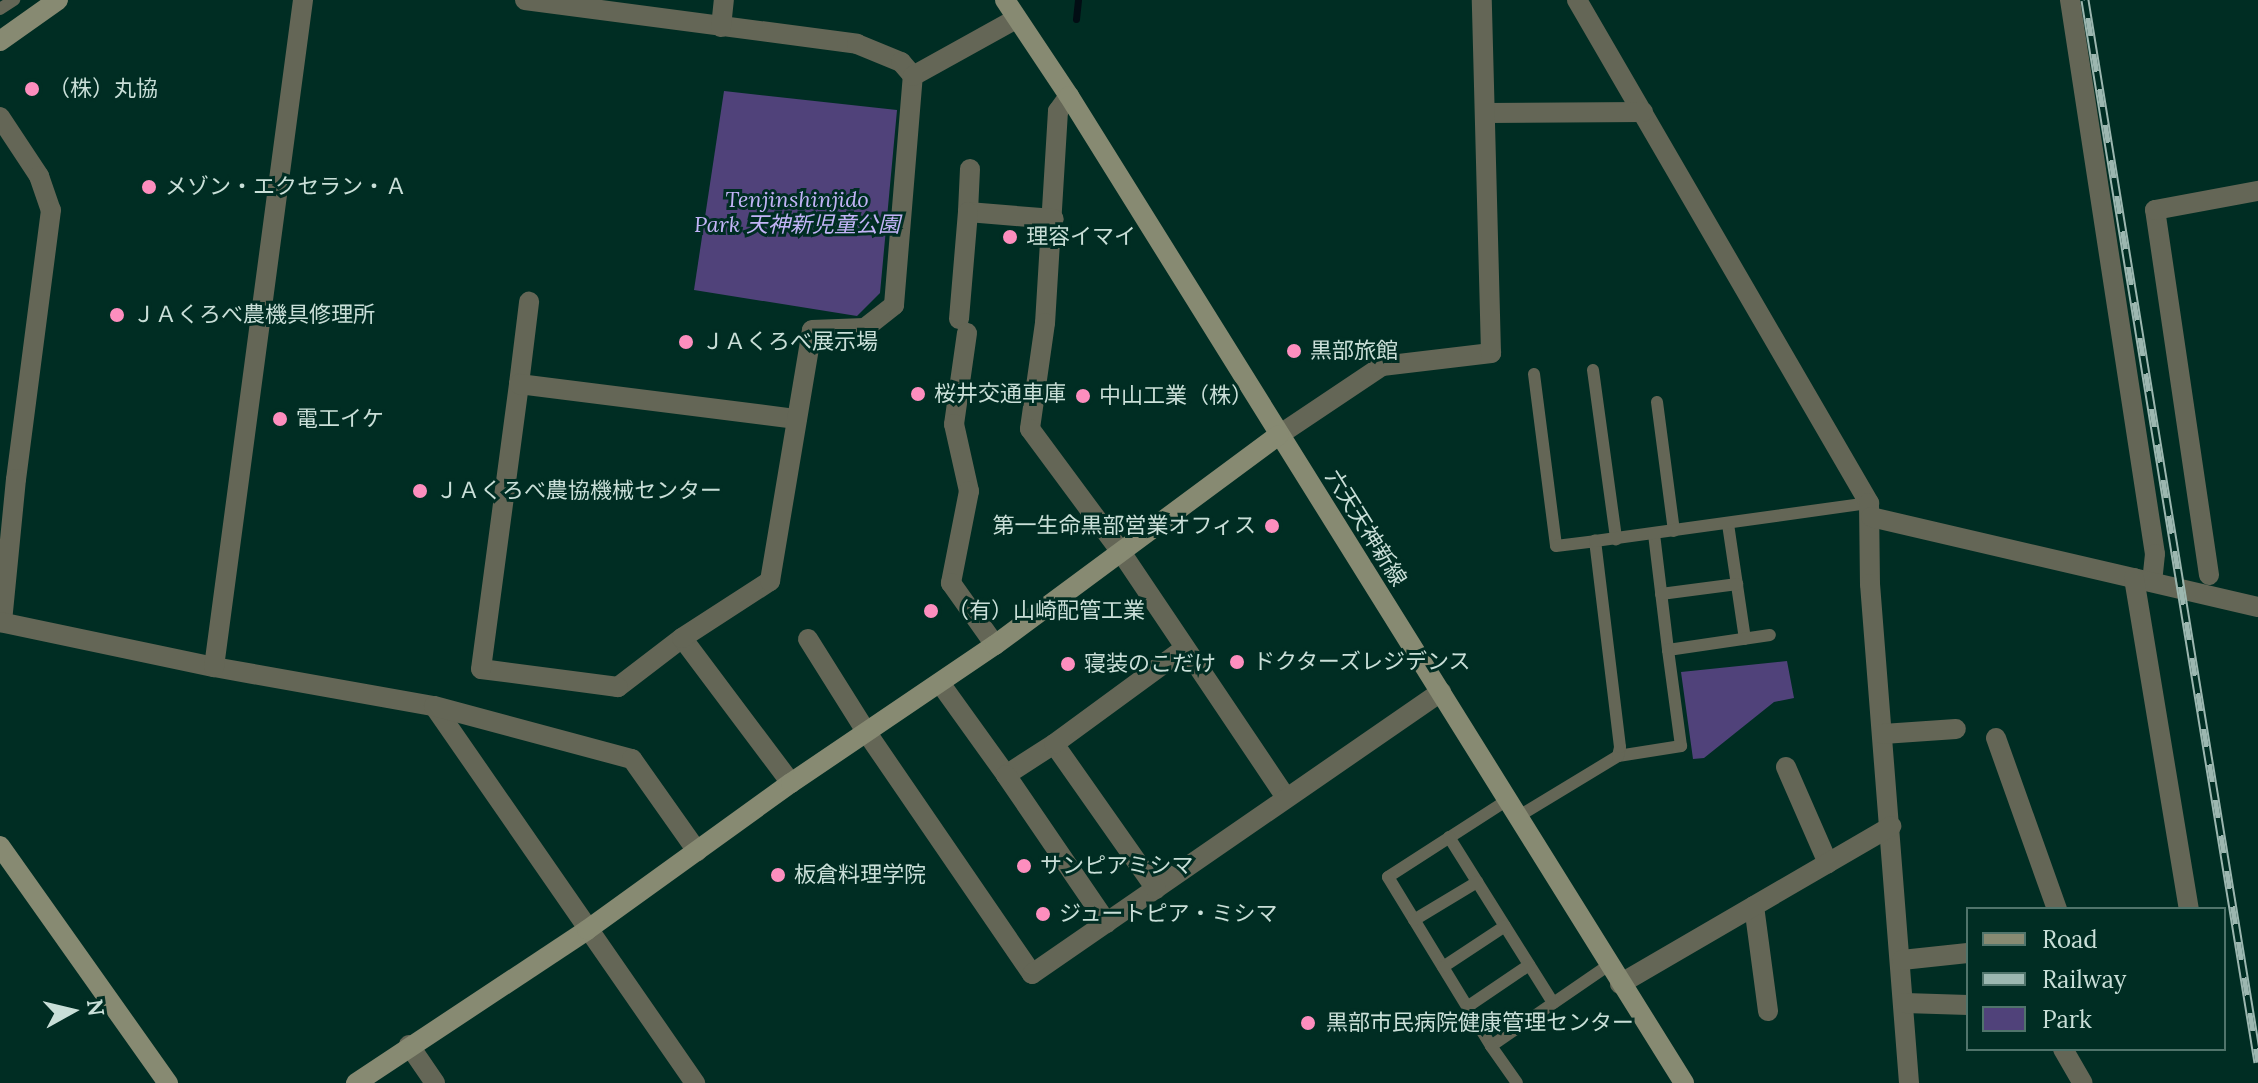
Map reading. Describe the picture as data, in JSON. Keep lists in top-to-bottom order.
{
  "streets": {
    "street": ["六天天神新線"]
  },
  "parks": ["Tenjinshinjido Park 天神新児童公園"],
  "places": [
    "（株）丸協",
    "メゾン・エクセラン・Ａ",
    "理容イマイ",
    "ＪＡくろべ農機具修理所",
    "ＪＡくろべ展示場",
    "黒部旅館",
    "桜井交通車庫",
    "中山工業（株）",
    "電工イケ",
    "ＪＡくろべ農協機械センター",
    "第一生命黒部営業オフィス",
    "（有）山崎配管工業",
    "ドクターズレジデンス",
    "寝装のこだけ",
    "サンピアミシマ",
    "板倉料理学院",
    "ジュートピア・ミシマ",
    "黒部市民病院健康管理センター"
  ],
  "legend": ["Road", "Railway", "Park"],
  "north": "right"
}
